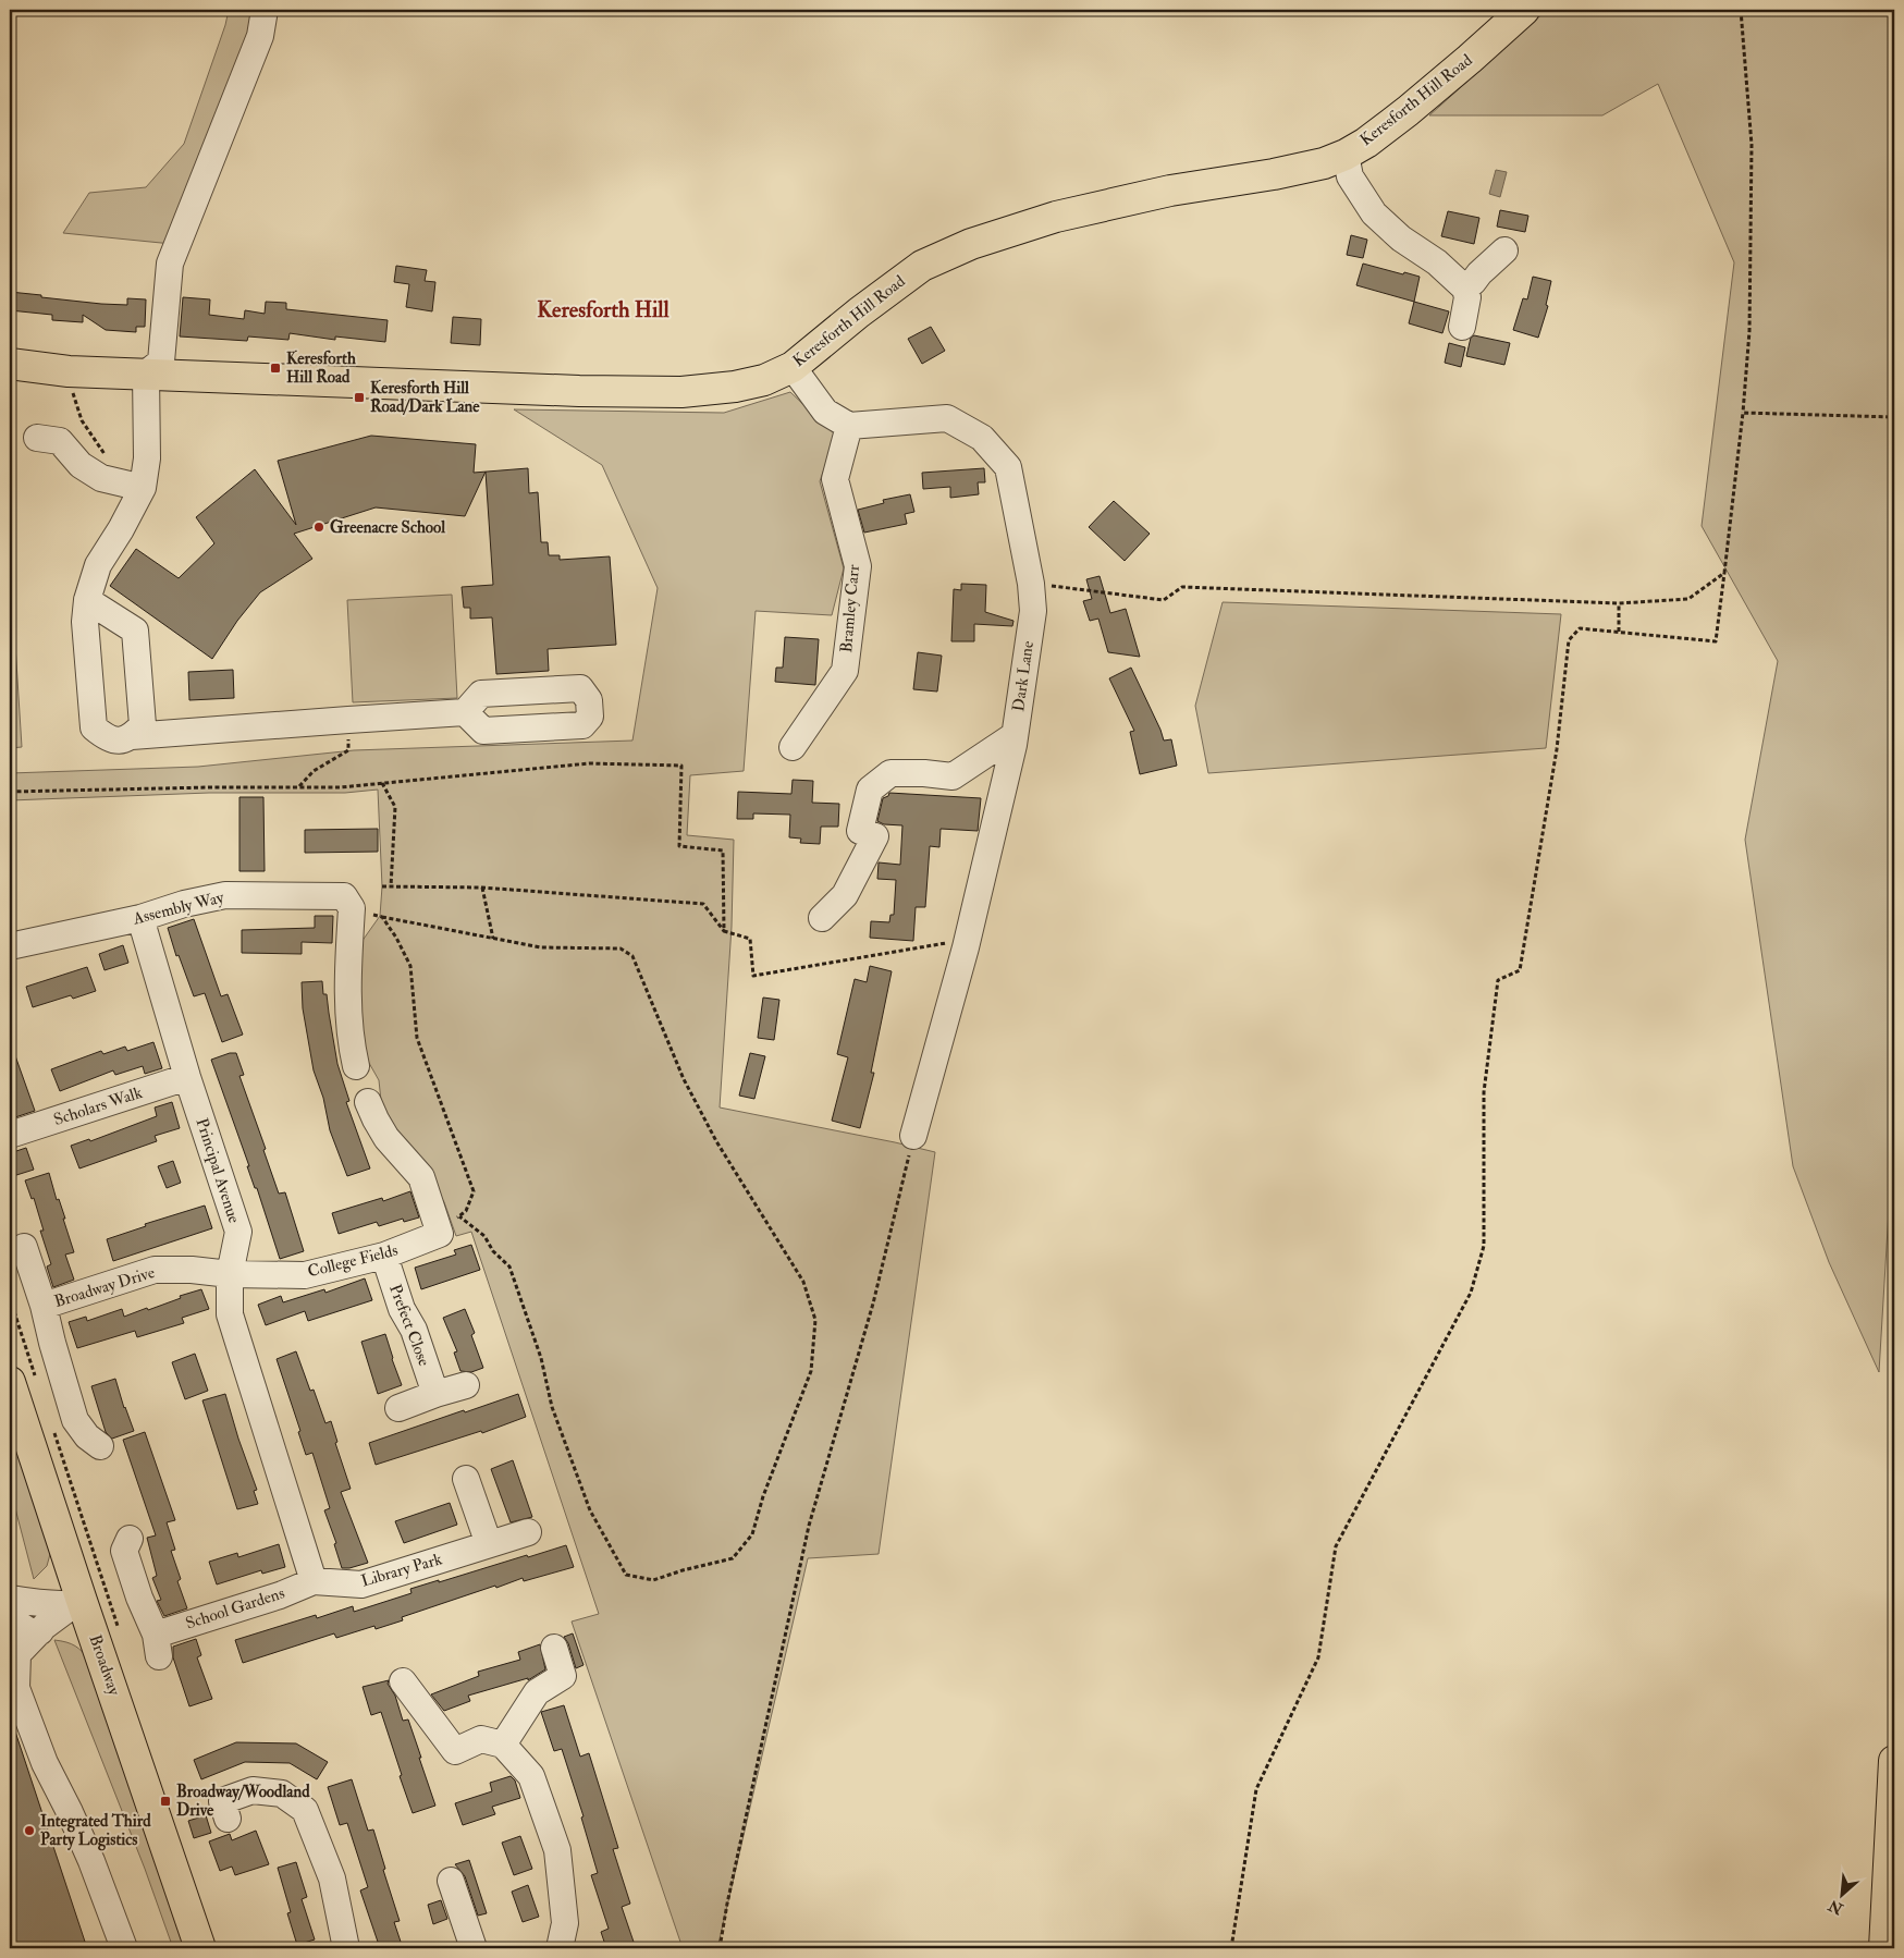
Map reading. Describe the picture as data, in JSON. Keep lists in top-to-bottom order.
{
  "streets": {
    "main road": ["Keresforth Hill Road", "Broadway"],
    "street": [
      "Bramley Carr",
      "Dark Lane",
      "Assembly Way",
      "Scholars Walk",
      "Principal Avenue",
      "College Fields",
      "Broadway Drive",
      "Prefect Close",
      "Library Park",
      "School Gardens"
    ]
  },
  "crossings": [
    ["Bramley Carr", "Dark Lane"],
    ["Assembly Way", "Principal Avenue"],
    ["Scholars Walk", "Principal Avenue"],
    ["Principal Avenue", "College Fields"],
    ["Principal Avenue", "Broadway Drive"],
    ["Principal Avenue", "Library Park"],
    ["Principal Avenue", "School Gardens"],
    ["College Fields", "Broadway Drive"],
    ["College Fields", "Prefect Close"],
    ["Library Park", "School Gardens"]
  ],
  "districts": ["Keresforth Hill"],
  "places": {
    "transit": ["Keresforth Hill Road", "Keresforth Hill Road/Dark Lane", "Broadway/Woodland Drive"],
    "other": ["Greenacre School", "Integrated Third Party Logistics"]
  },
  "north": "bottom left"
}
